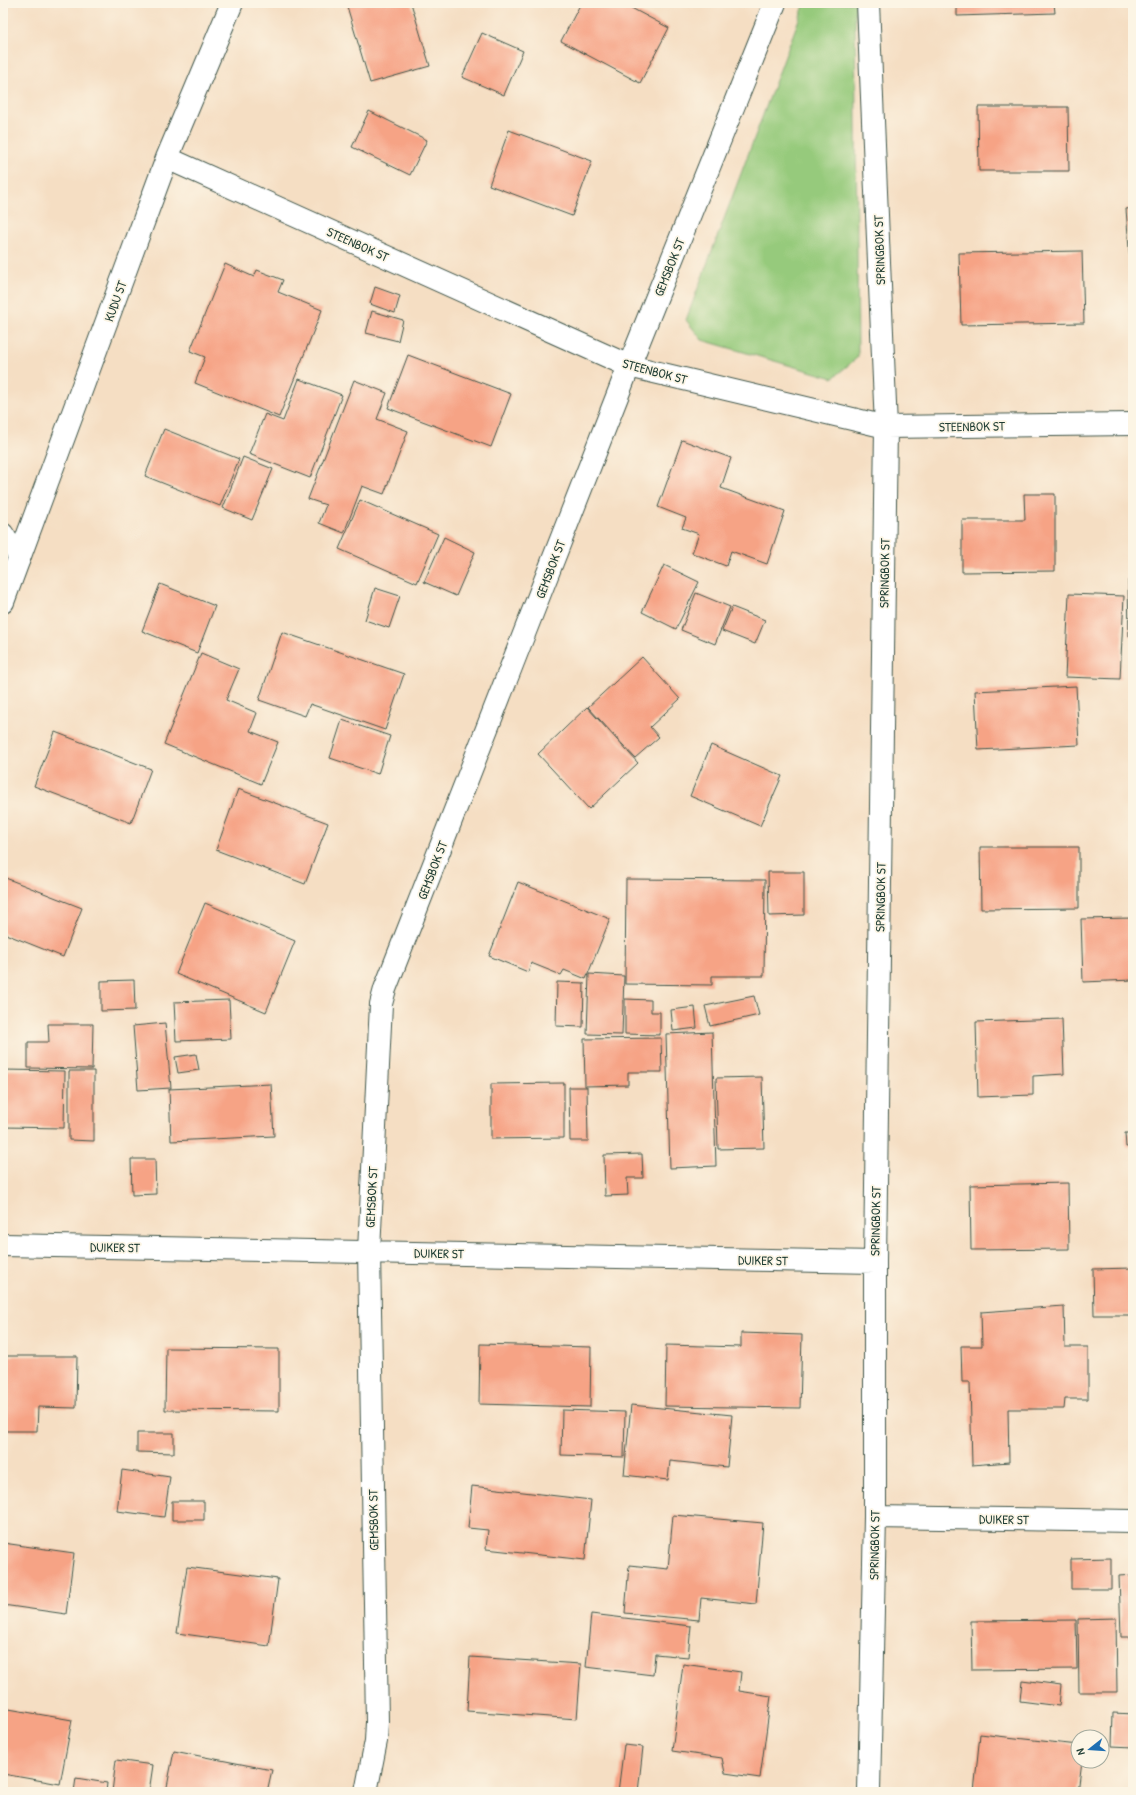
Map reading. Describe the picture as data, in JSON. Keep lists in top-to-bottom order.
{
  "streets": {
    "street": [
      "STEENBOK ST",
      "SPRINGBOK ST",
      "GEMSBOK ST",
      "KUDU ST",
      "DUIKER ST"
    ]
  },
  "crossings": [
    ["STEENBOK ST", "SPRINGBOK ST"],
    ["STEENBOK ST", "GEMSBOK ST"],
    ["STEENBOK ST", "KUDU ST"],
    ["SPRINGBOK ST", "DUIKER ST"],
    ["GEMSBOK ST", "DUIKER ST"]
  ],
  "north": "left"
}
